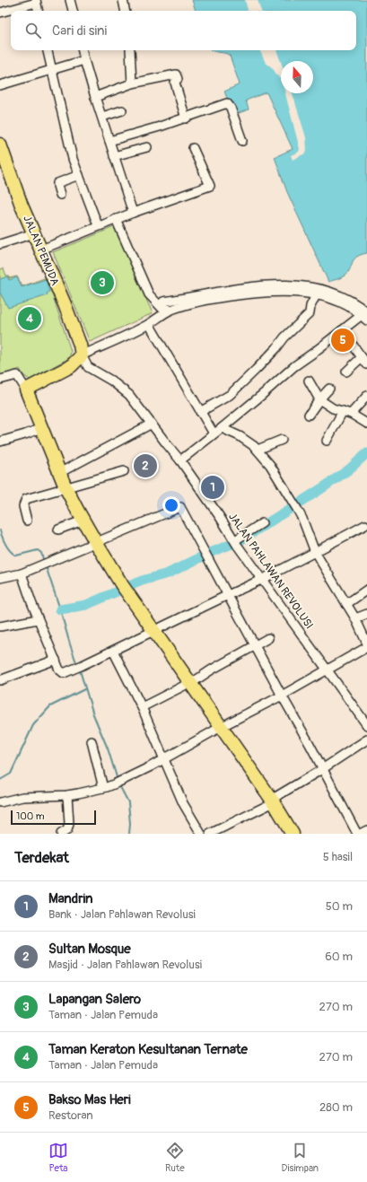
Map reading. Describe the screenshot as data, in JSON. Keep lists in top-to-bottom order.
{
  "streets": {
    "highway": ["JALAN PEMUDA"],
    "street": ["JALAN PAHLAWAN REVOLUSI"]
  },
  "scale_bar": "100 m",
  "north": "top",
  "page": {
    "search": "Cari di sini",
    "pins": [
      "3",
      "4",
      "5",
      "2",
      "1"
    ],
    "scale": "100 m",
    "heading": ["Terdekat", "5 hasil"],
    "list": [
      {
        "mark": "1",
        "name": "Mandrin",
        "note": "Bank · Jalan Pahlawan Revolusi",
        "value": "50 m"
      },
      {
        "mark": "2",
        "name": "Sultan Mosque",
        "note": "Masjid · Jalan Pahlawan Revolusi",
        "value": "60 m"
      },
      {
        "mark": "3",
        "name": "Lapangan Salero",
        "note": "Taman · Jalan Pemuda",
        "value": "270 m"
      },
      {
        "mark": "4",
        "name": "Taman Keraton Kesultanan Ternate",
        "note": "Taman · Jalan Pemuda",
        "value": "270 m"
      },
      {
        "mark": "5",
        "name": "Bakso Mas Heri",
        "note": "Restoran",
        "value": "280 m"
      }
    ],
    "nav": ["Peta", "Rute", "Disimpan"]
  }
}
